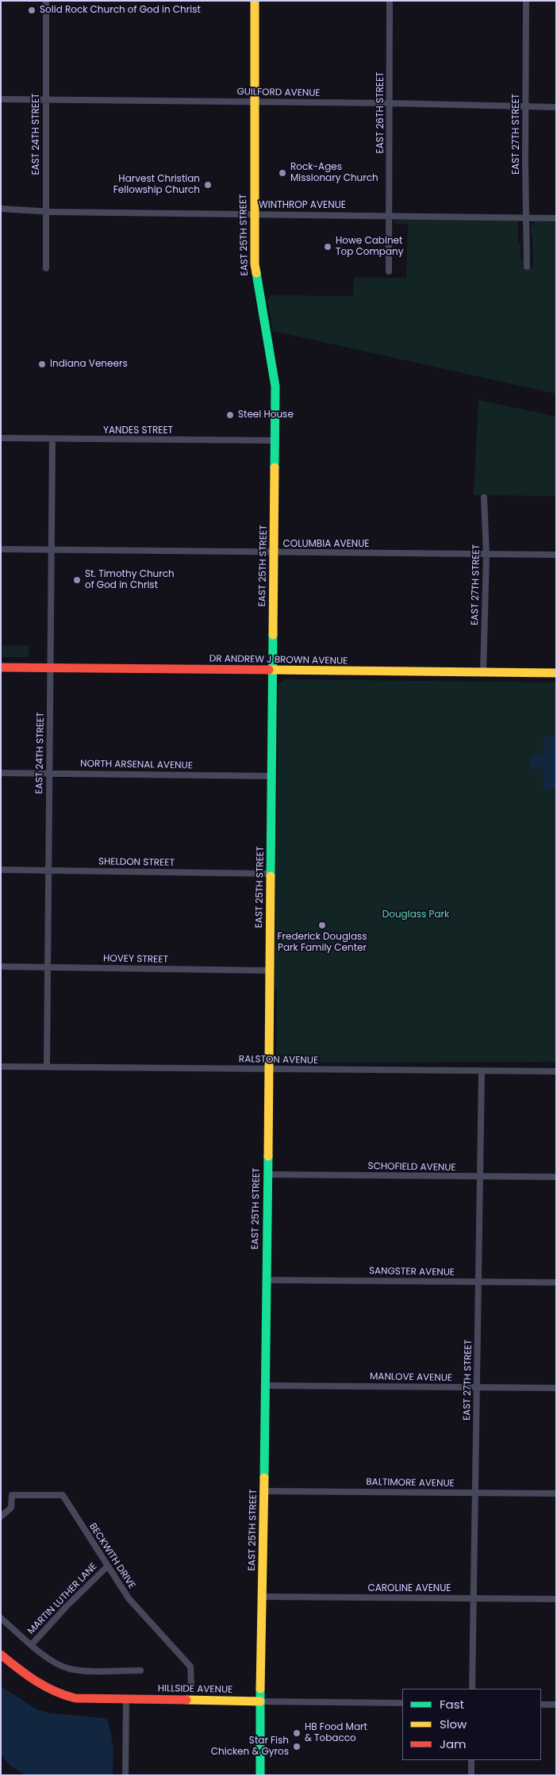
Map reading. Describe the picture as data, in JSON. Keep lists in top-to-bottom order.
{
  "streets": {
    "street": [
      "GUILFORD AVENUE",
      "EAST 26TH STREET",
      "EAST 24TH STREET",
      "EAST 27TH STREET",
      "WINTHROP AVENUE",
      "EAST 25TH STREET",
      "YANDES STREET",
      "COLUMBIA AVENUE",
      "DR ANDREW J BROWN AVENUE",
      "NORTH ARSENAL AVENUE",
      "SHELDON STREET",
      "HOVEY STREET",
      "RALSTON AVENUE",
      "SCHOFIELD AVENUE",
      "SANGSTER AVENUE",
      "MANLOVE AVENUE",
      "BALTIMORE AVENUE",
      "BECKWITH DRIVE",
      "CAROLINE AVENUE",
      "MARTIN LUTHER LANE",
      "HILLSIDE AVENUE"
    ]
  },
  "crossings": [
    ["GUILFORD AVENUE", "EAST 26TH STREET"],
    ["GUILFORD AVENUE", "EAST 24TH STREET"],
    ["GUILFORD AVENUE", "EAST 27TH STREET"],
    ["GUILFORD AVENUE", "EAST 25TH STREET"],
    ["EAST 26TH STREET", "WINTHROP AVENUE"],
    ["EAST 24TH STREET", "WINTHROP AVENUE"],
    ["EAST 24TH STREET", "YANDES STREET"],
    ["EAST 24TH STREET", "COLUMBIA AVENUE"],
    ["EAST 24TH STREET", "DR ANDREW J BROWN AVENUE"],
    ["EAST 24TH STREET", "NORTH ARSENAL AVENUE"],
    ["EAST 24TH STREET", "SHELDON STREET"],
    ["EAST 24TH STREET", "HOVEY STREET"],
    ["EAST 24TH STREET", "RALSTON AVENUE"],
    ["EAST 27TH STREET", "WINTHROP AVENUE"],
    ["EAST 27TH STREET", "COLUMBIA AVENUE"],
    ["EAST 27TH STREET", "DR ANDREW J BROWN AVENUE"],
    ["EAST 27TH STREET", "RALSTON AVENUE"],
    ["EAST 27TH STREET", "SCHOFIELD AVENUE"],
    ["EAST 27TH STREET", "SANGSTER AVENUE"],
    ["EAST 27TH STREET", "MANLOVE AVENUE"],
    ["EAST 27TH STREET", "BALTIMORE AVENUE"],
    ["EAST 27TH STREET", "CAROLINE AVENUE"],
    ["WINTHROP AVENUE", "EAST 25TH STREET"],
    ["EAST 25TH STREET", "YANDES STREET"],
    ["EAST 25TH STREET", "COLUMBIA AVENUE"],
    ["EAST 25TH STREET", "DR ANDREW J BROWN AVENUE"],
    ["EAST 25TH STREET", "NORTH ARSENAL AVENUE"],
    ["EAST 25TH STREET", "SHELDON STREET"],
    ["EAST 25TH STREET", "HOVEY STREET"],
    ["EAST 25TH STREET", "RALSTON AVENUE"],
    ["EAST 25TH STREET", "SCHOFIELD AVENUE"],
    ["EAST 25TH STREET", "SANGSTER AVENUE"],
    ["EAST 25TH STREET", "MANLOVE AVENUE"],
    ["EAST 25TH STREET", "BALTIMORE AVENUE"],
    ["EAST 25TH STREET", "CAROLINE AVENUE"],
    ["EAST 25TH STREET", "HILLSIDE AVENUE"],
    ["BECKWITH DRIVE", "MARTIN LUTHER LANE"]
  ],
  "parks": ["Douglass Park"],
  "places": [
    "Solid Rock Church of God in Christ",
    "Rock-Ages Missionary Church",
    "Harvest Christian Fellowship Church",
    "Howe Cabinet Top Company",
    "Indiana Veneers",
    "Steel House",
    "St. Timothy Church of God in Christ",
    "Frederick Douglass Park Family Center",
    "HB Food Mart & Tobacco",
    "Star Fish Chicken & Gyros"
  ],
  "legend": ["Fast", "Slow", "Jam"]
}
